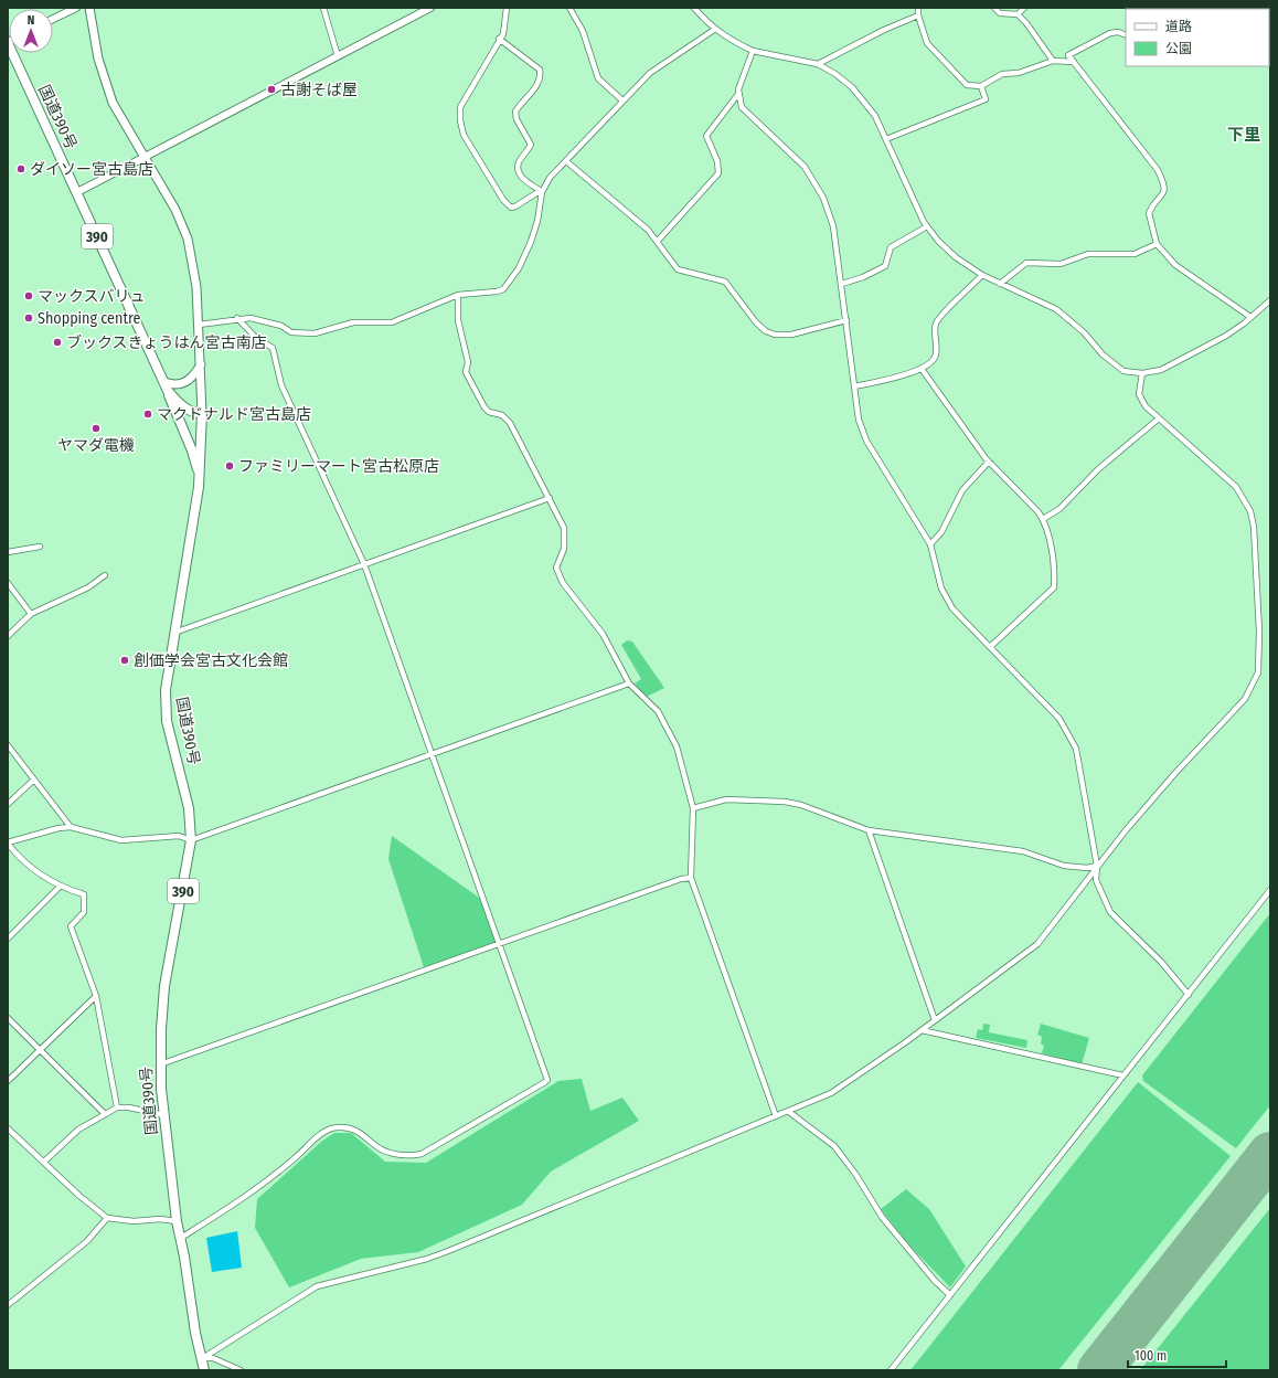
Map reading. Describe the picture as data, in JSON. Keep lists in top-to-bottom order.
{
  "streets": {
    "highway": ["国道390号", "390"]
  },
  "districts": ["下里"],
  "places": [
    "古謝そば屋",
    "ダイソー宮古島店",
    "マックスバリュ",
    "Shopping centre",
    "ブックスきょうはん宮古南店",
    "マクドナルド宮古島店",
    "ヤマダ電機",
    "ファミリーマート宮古松原店",
    "創価学会宮古文化会館"
  ],
  "legend": ["道路", "公園"],
  "scale_bar": "100 m",
  "north": "top"
}
